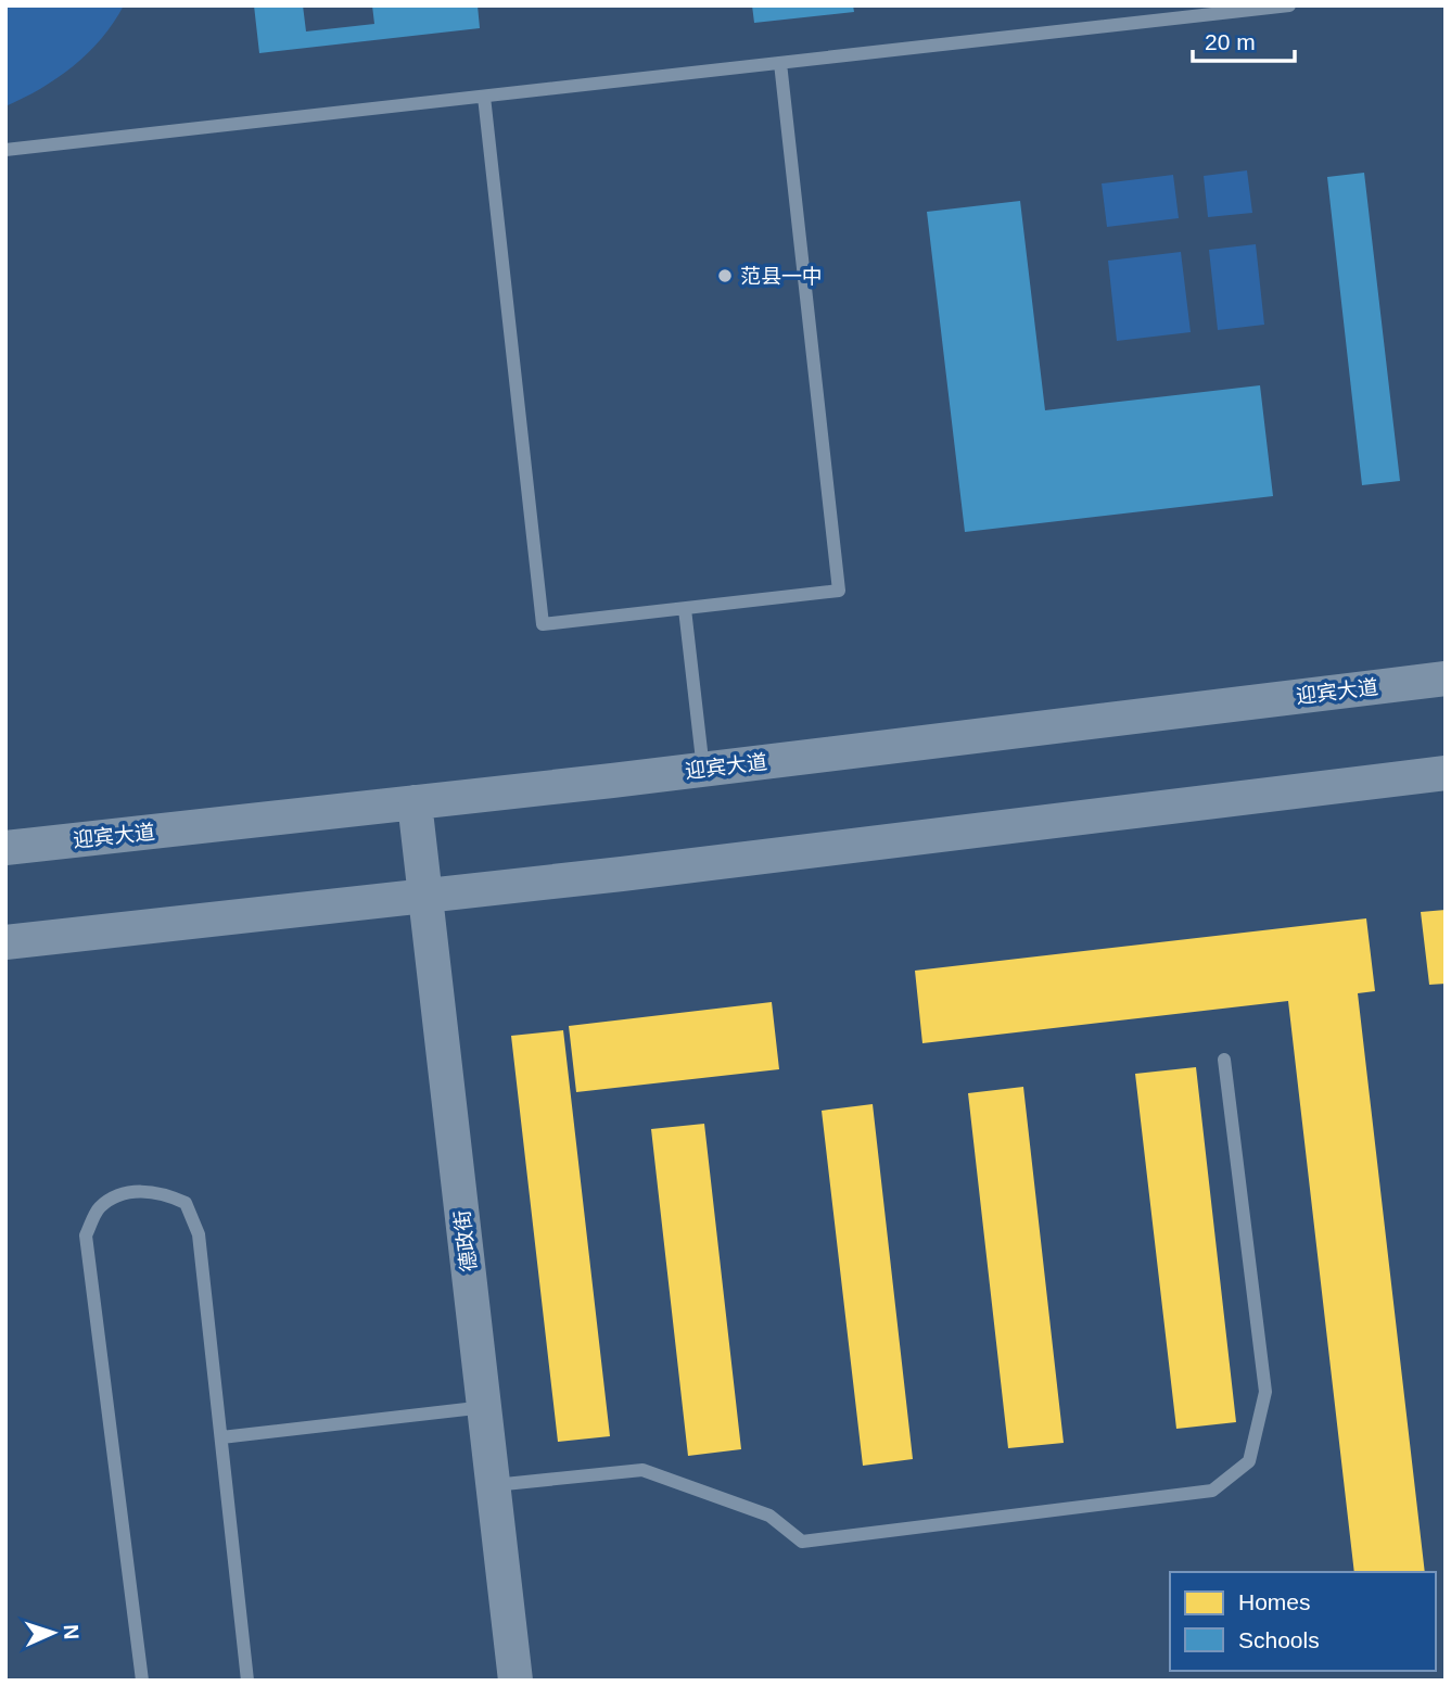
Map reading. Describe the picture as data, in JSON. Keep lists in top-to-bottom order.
{
  "streets": {
    "street": ["迎宾大道", "德政街"]
  },
  "crossings": [
    ["迎宾大道", "德政街"]
  ],
  "places": ["范县一中"],
  "legend": ["Homes", "Schools"],
  "scale_bar": "20 m",
  "north": "right"
}
